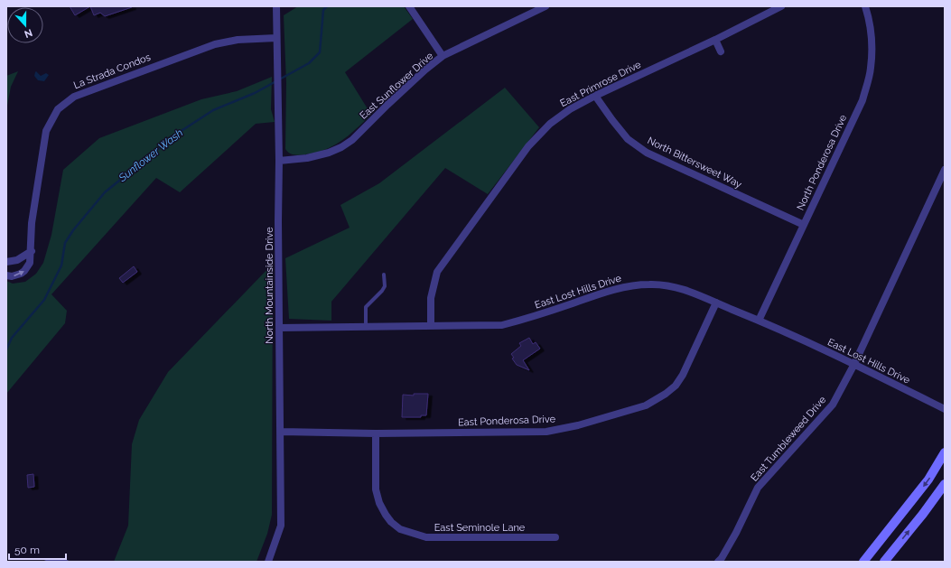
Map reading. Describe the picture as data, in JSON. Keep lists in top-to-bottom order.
{
  "streets": {
    "street": [
      "La Strada Condos",
      "East Primrose Drive",
      "East Sunflower Drive",
      "North Bittersweet Way",
      "North Ponderosa Drive",
      "North Mountainside Drive",
      "East Lost Hills Drive",
      "East Ponderosa Drive",
      "East Tumbleweed Drive",
      "East Seminole Lane"
    ]
  },
  "crossings": [
    ["La Strada Condos", "North Mountainside Drive"],
    ["East Primrose Drive", "North Bittersweet Way"],
    ["East Primrose Drive", "East Lost Hills Drive"],
    ["East Sunflower Drive", "North Mountainside Drive"],
    ["North Bittersweet Way", "North Ponderosa Drive"],
    ["North Ponderosa Drive", "East Lost Hills Drive"],
    ["North Mountainside Drive", "East Lost Hills Drive"],
    ["North Mountainside Drive", "East Ponderosa Drive"],
    ["East Lost Hills Drive", "East Ponderosa Drive"],
    ["East Lost Hills Drive", "East Tumbleweed Drive"],
    ["East Ponderosa Drive", "East Seminole Lane"]
  ],
  "water": ["Sunflower Wash"],
  "scale_bar": "50 m",
  "north": "bottom"
}
